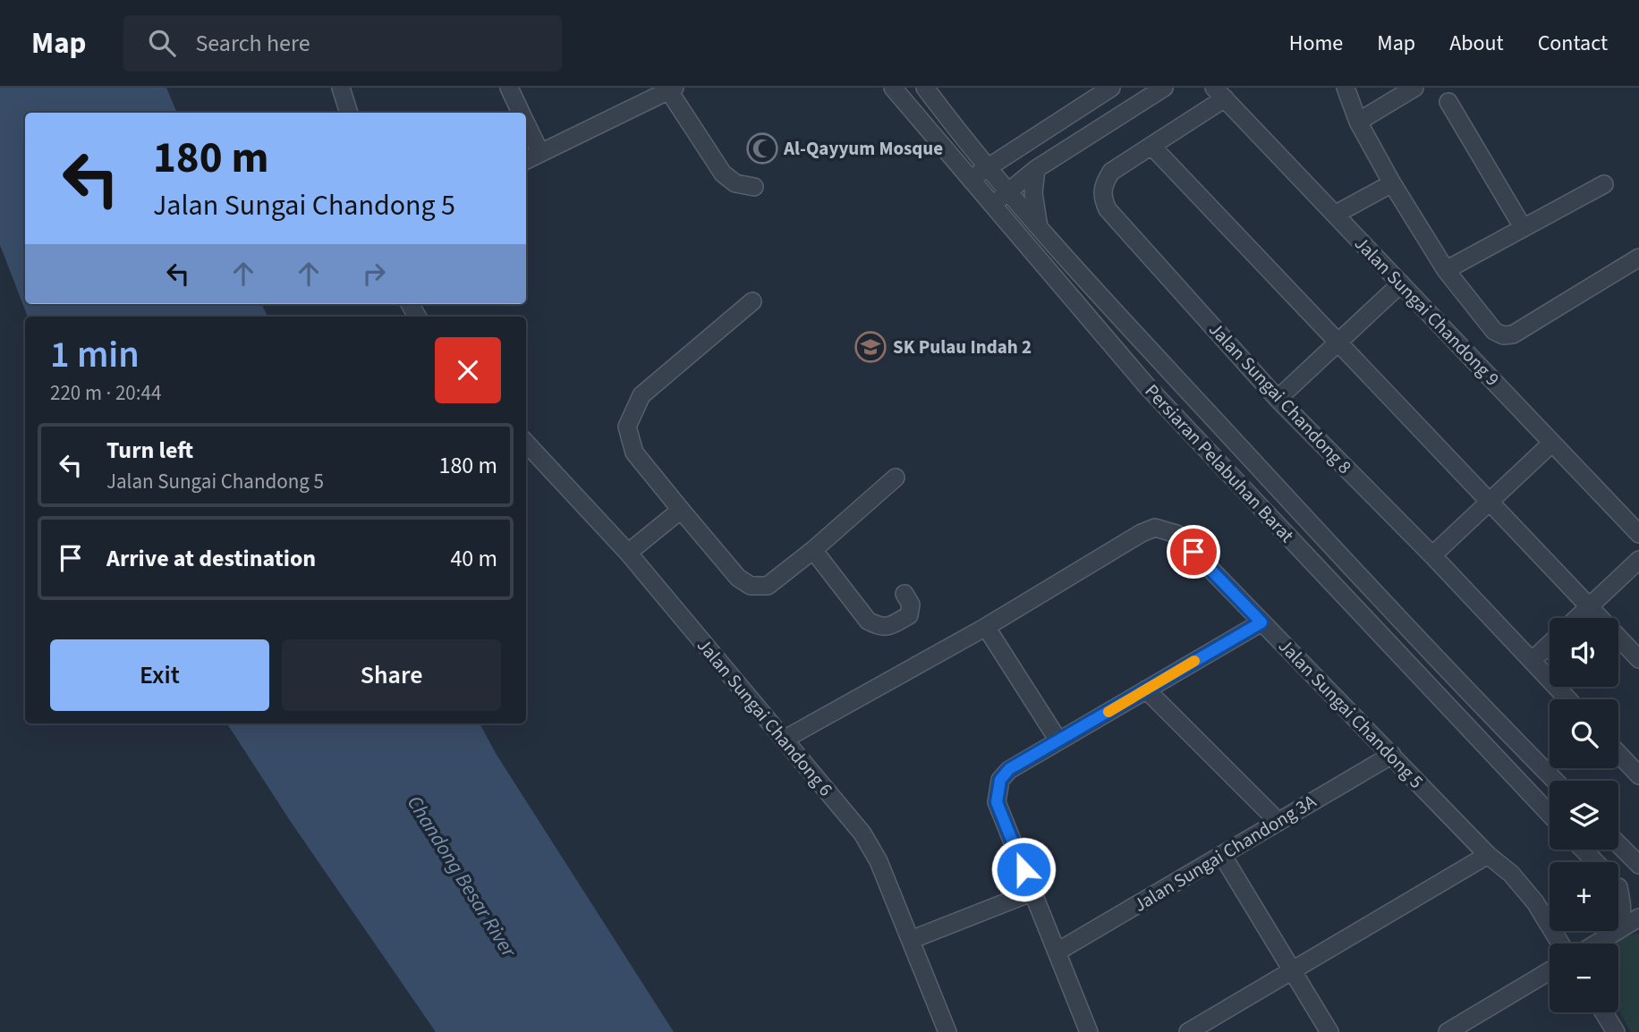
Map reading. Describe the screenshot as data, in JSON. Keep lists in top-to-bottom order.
{
  "streets": {
    "street": [
      "Jalan Sungai Chandong 9",
      "Jalan Sungai Chandong 8",
      "Persiaran Pelabuhan Barat",
      "Jalan Sungai Chandong 5",
      "Jalan Sungai Chandong 6",
      "Jalan Sungai Chandong 3A"
    ]
  },
  "crossings": [
    ["Jalan Sungai Chandong 9", "Jalan Sungai Chandong 8"],
    ["Jalan Sungai Chandong 5", "Jalan Sungai Chandong 6"],
    ["Jalan Sungai Chandong 5", "Jalan Sungai Chandong 3A"]
  ],
  "water": ["Chandong Besar River"],
  "places": {
    "mosque": ["Al-Qayyum Mosque"],
    "school or university": ["SK Pulau Indah 2"]
  },
  "page": {
    "header": "Map",
    "search": "Search here",
    "nav": [
      "Home",
      "Map",
      "About",
      "Contact"
    ],
    "turn": ["180 m", "Jalan Sungai Chandong 5"],
    "heading": ["1 min", "220 m · 20:44"],
    "list": [
      {
        "name": "Turn left",
        "note": "Jalan Sungai Chandong 5",
        "value": "180 m"
      },
      {
        "name": "Arrive at destination",
        "value": "40 m"
      }
    ],
    "map_buttons": ["+", "−"],
    "buttons": ["Exit", "Share"]
  }
}
